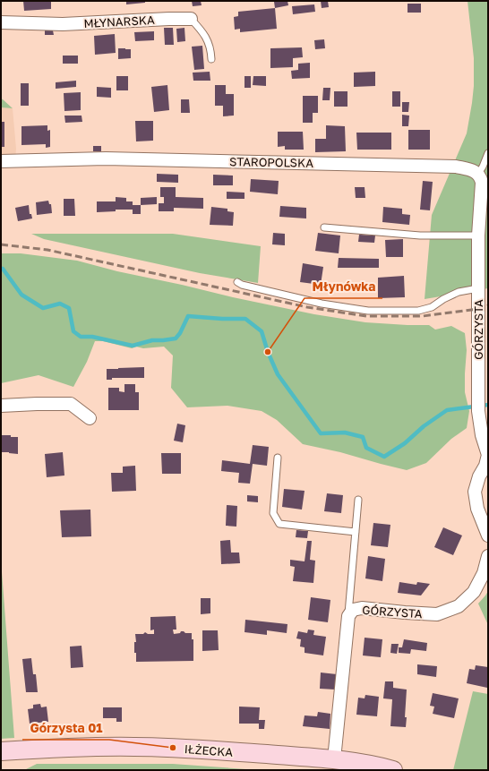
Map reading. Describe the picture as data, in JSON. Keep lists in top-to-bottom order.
{
  "streets": {
    "main road": ["IŁŻECKA"],
    "street": ["MŁYNARSKA", "STAROPOLSKA", "GÓRZYSTA"]
  },
  "crossings": [
    ["GÓRZYSTA", "IŁŻECKA"]
  ],
  "places": ["Młynówka", "Górzysta 01"]
}
